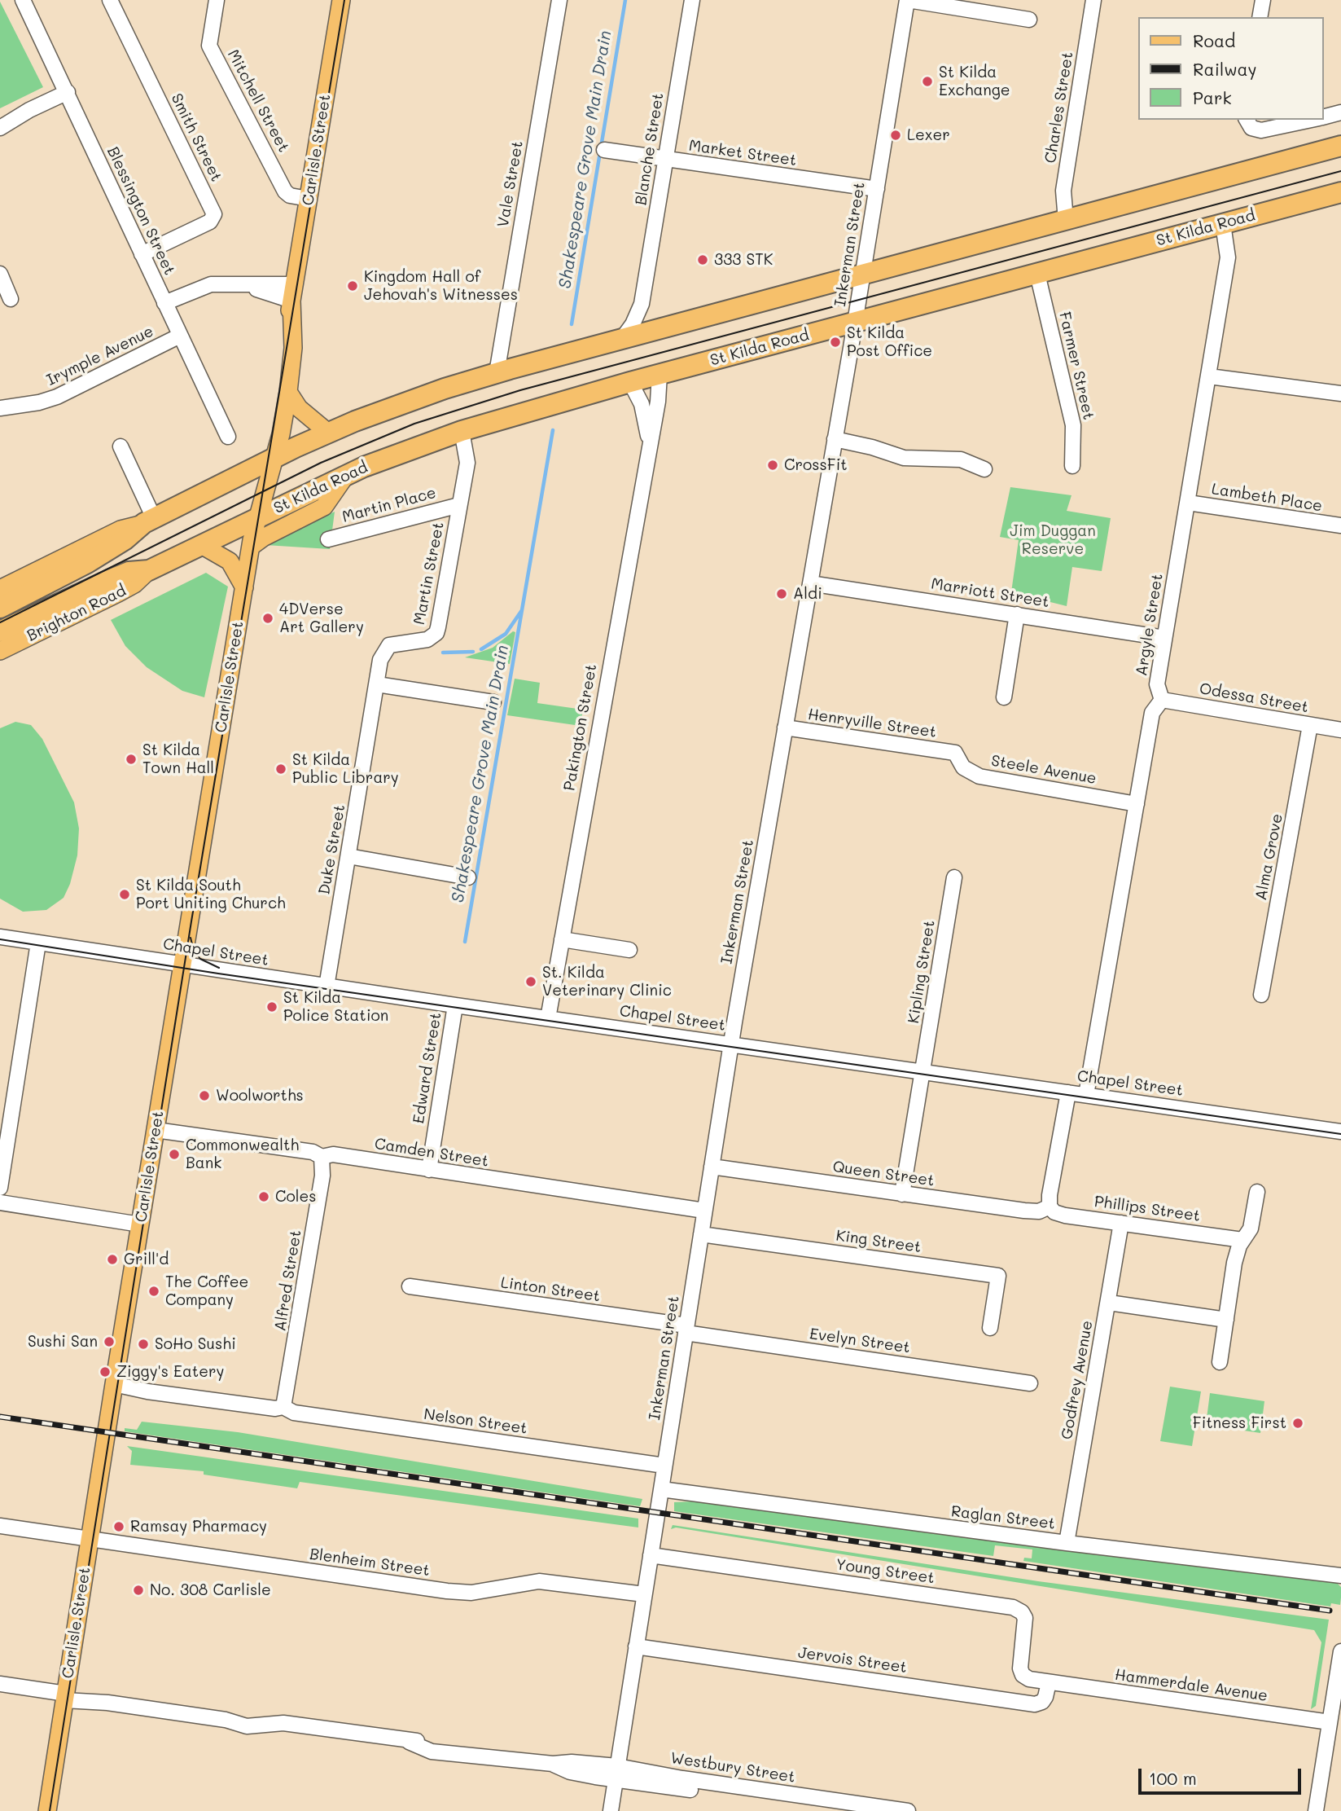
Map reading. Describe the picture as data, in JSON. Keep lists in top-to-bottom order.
{
  "streets": {
    "highway": ["St Kilda Road", "Brighton Road"],
    "main road": ["Carlisle Street"],
    "street": [
      "Mitchell Street",
      "Charles Street",
      "Smith Street",
      "Blanche Street",
      "Market Street",
      "Vale Street",
      "Blessington Street",
      "Inkerman Street",
      "Irymple Avenue",
      "Farmer Street",
      "Lambeth Place",
      "Martin Place",
      "Martin Street",
      "Marriott Street",
      "Argyle Street",
      "Odessa Street",
      "Henryville Street",
      "Pakington Street",
      "Steele Avenue",
      "Duke Street",
      "Alma Grove",
      "Chapel Street",
      "Kipling Street",
      "Edward Street",
      "Camden Street",
      "Queen Street",
      "Phillips Street",
      "King Street",
      "Alfred Street",
      "Linton Street",
      "Evelyn Street",
      "Godfrey Avenue",
      "Nelson Street",
      "Raglan Street",
      "Blenheim Street",
      "Young Street",
      "Jervois Street",
      "Hammerdale Avenue",
      "Westbury Street"
    ]
  },
  "crossings": [
    ["Mitchell Street", "Carlisle Street"],
    ["Smith Street", "Blessington Street"],
    ["Blanche Street", "Market Street"],
    ["Carlisle Street", "St Kilda Road"],
    ["Carlisle Street", "Brighton Road"],
    ["Carlisle Street", "Chapel Street"],
    ["Carlisle Street", "Camden Street"],
    ["Carlisle Street", "Nelson Street"],
    ["Carlisle Street", "Blenheim Street"],
    ["Carlisle Street", "Westbury Street"],
    ["Market Street", "Inkerman Street"],
    ["Blessington Street", "Irymple Avenue"],
    ["St Kilda Road", "Inkerman Street"],
    ["St Kilda Road", "Farmer Street"],
    ["St Kilda Road", "Martin Street"],
    ["St Kilda Road", "Brighton Road"],
    ["St Kilda Road", "Argyle Street"],
    ["St Kilda Road", "Pakington Street"],
    ["Inkerman Street", "Marriott Street"],
    ["Inkerman Street", "Henryville Street"],
    ["Inkerman Street", "Chapel Street"],
    ["Inkerman Street", "Camden Street"],
    ["Inkerman Street", "Queen Street"],
    ["Inkerman Street", "King Street"],
    ["Inkerman Street", "Linton Street"],
    ["Inkerman Street", "Evelyn Street"],
    ["Inkerman Street", "Nelson Street"],
    ["Inkerman Street", "Raglan Street"],
    ["Inkerman Street", "Blenheim Street"],
    ["Inkerman Street", "Young Street"],
    ["Inkerman Street", "Jervois Street"],
    ["Inkerman Street", "Westbury Street"],
    ["Lambeth Place", "Argyle Street"],
    ["Martin Place", "Martin Street"],
    ["Martin Street", "Duke Street"],
    ["Marriott Street", "Argyle Street"],
    ["Argyle Street", "Odessa Street"],
    ["Odessa Street", "Alma Grove"],
    ["Henryville Street", "Steele Avenue"],
    ["Pakington Street", "Chapel Street"],
    ["Duke Street", "Chapel Street"],
    ["Chapel Street", "Kipling Street"],
    ["Chapel Street", "Edward Street"],
    ["Kipling Street", "Queen Street"],
    ["Edward Street", "Camden Street"],
    ["Camden Street", "Alfred Street"],
    ["Queen Street", "Phillips Street"],
    ["Phillips Street", "Godfrey Avenue"],
    ["Alfred Street", "Nelson Street"],
    ["Linton Street", "Evelyn Street"],
    ["Godfrey Avenue", "Raglan Street"],
    ["Young Street", "Jervois Street"],
    ["Young Street", "Hammerdale Avenue"],
    ["Jervois Street", "Hammerdale Avenue"]
  ],
  "water": ["Shakespeare Grove Main Drain"],
  "parks": ["Jim Duggan Reserve"],
  "places": [
    "St Kilda Exchange",
    "Lexer",
    "333 STK",
    "Kingdom Hall of Jehovah's Witnesses",
    "St Kilda Post Office",
    "CrossFit",
    "Aldi",
    "4DVerse Art Gallery",
    "St Kilda Town Hall",
    "St Kilda Public Library",
    "St Kilda South Port Uniting Church",
    "St. Kilda Veterinary Clinic",
    "St Kilda Police Station",
    "Woolworths",
    "Commonwealth Bank",
    "Coles",
    "Grill'd",
    "The Coffee Company",
    "Sushi San",
    "SoHo Sushi",
    "Ziggy's Eatery",
    "Fitness First",
    "Ramsay Pharmacy",
    "No. 308 Carlisle"
  ],
  "legend": ["Road", "Railway", "Park"],
  "scale_bar": "100 m"
}
